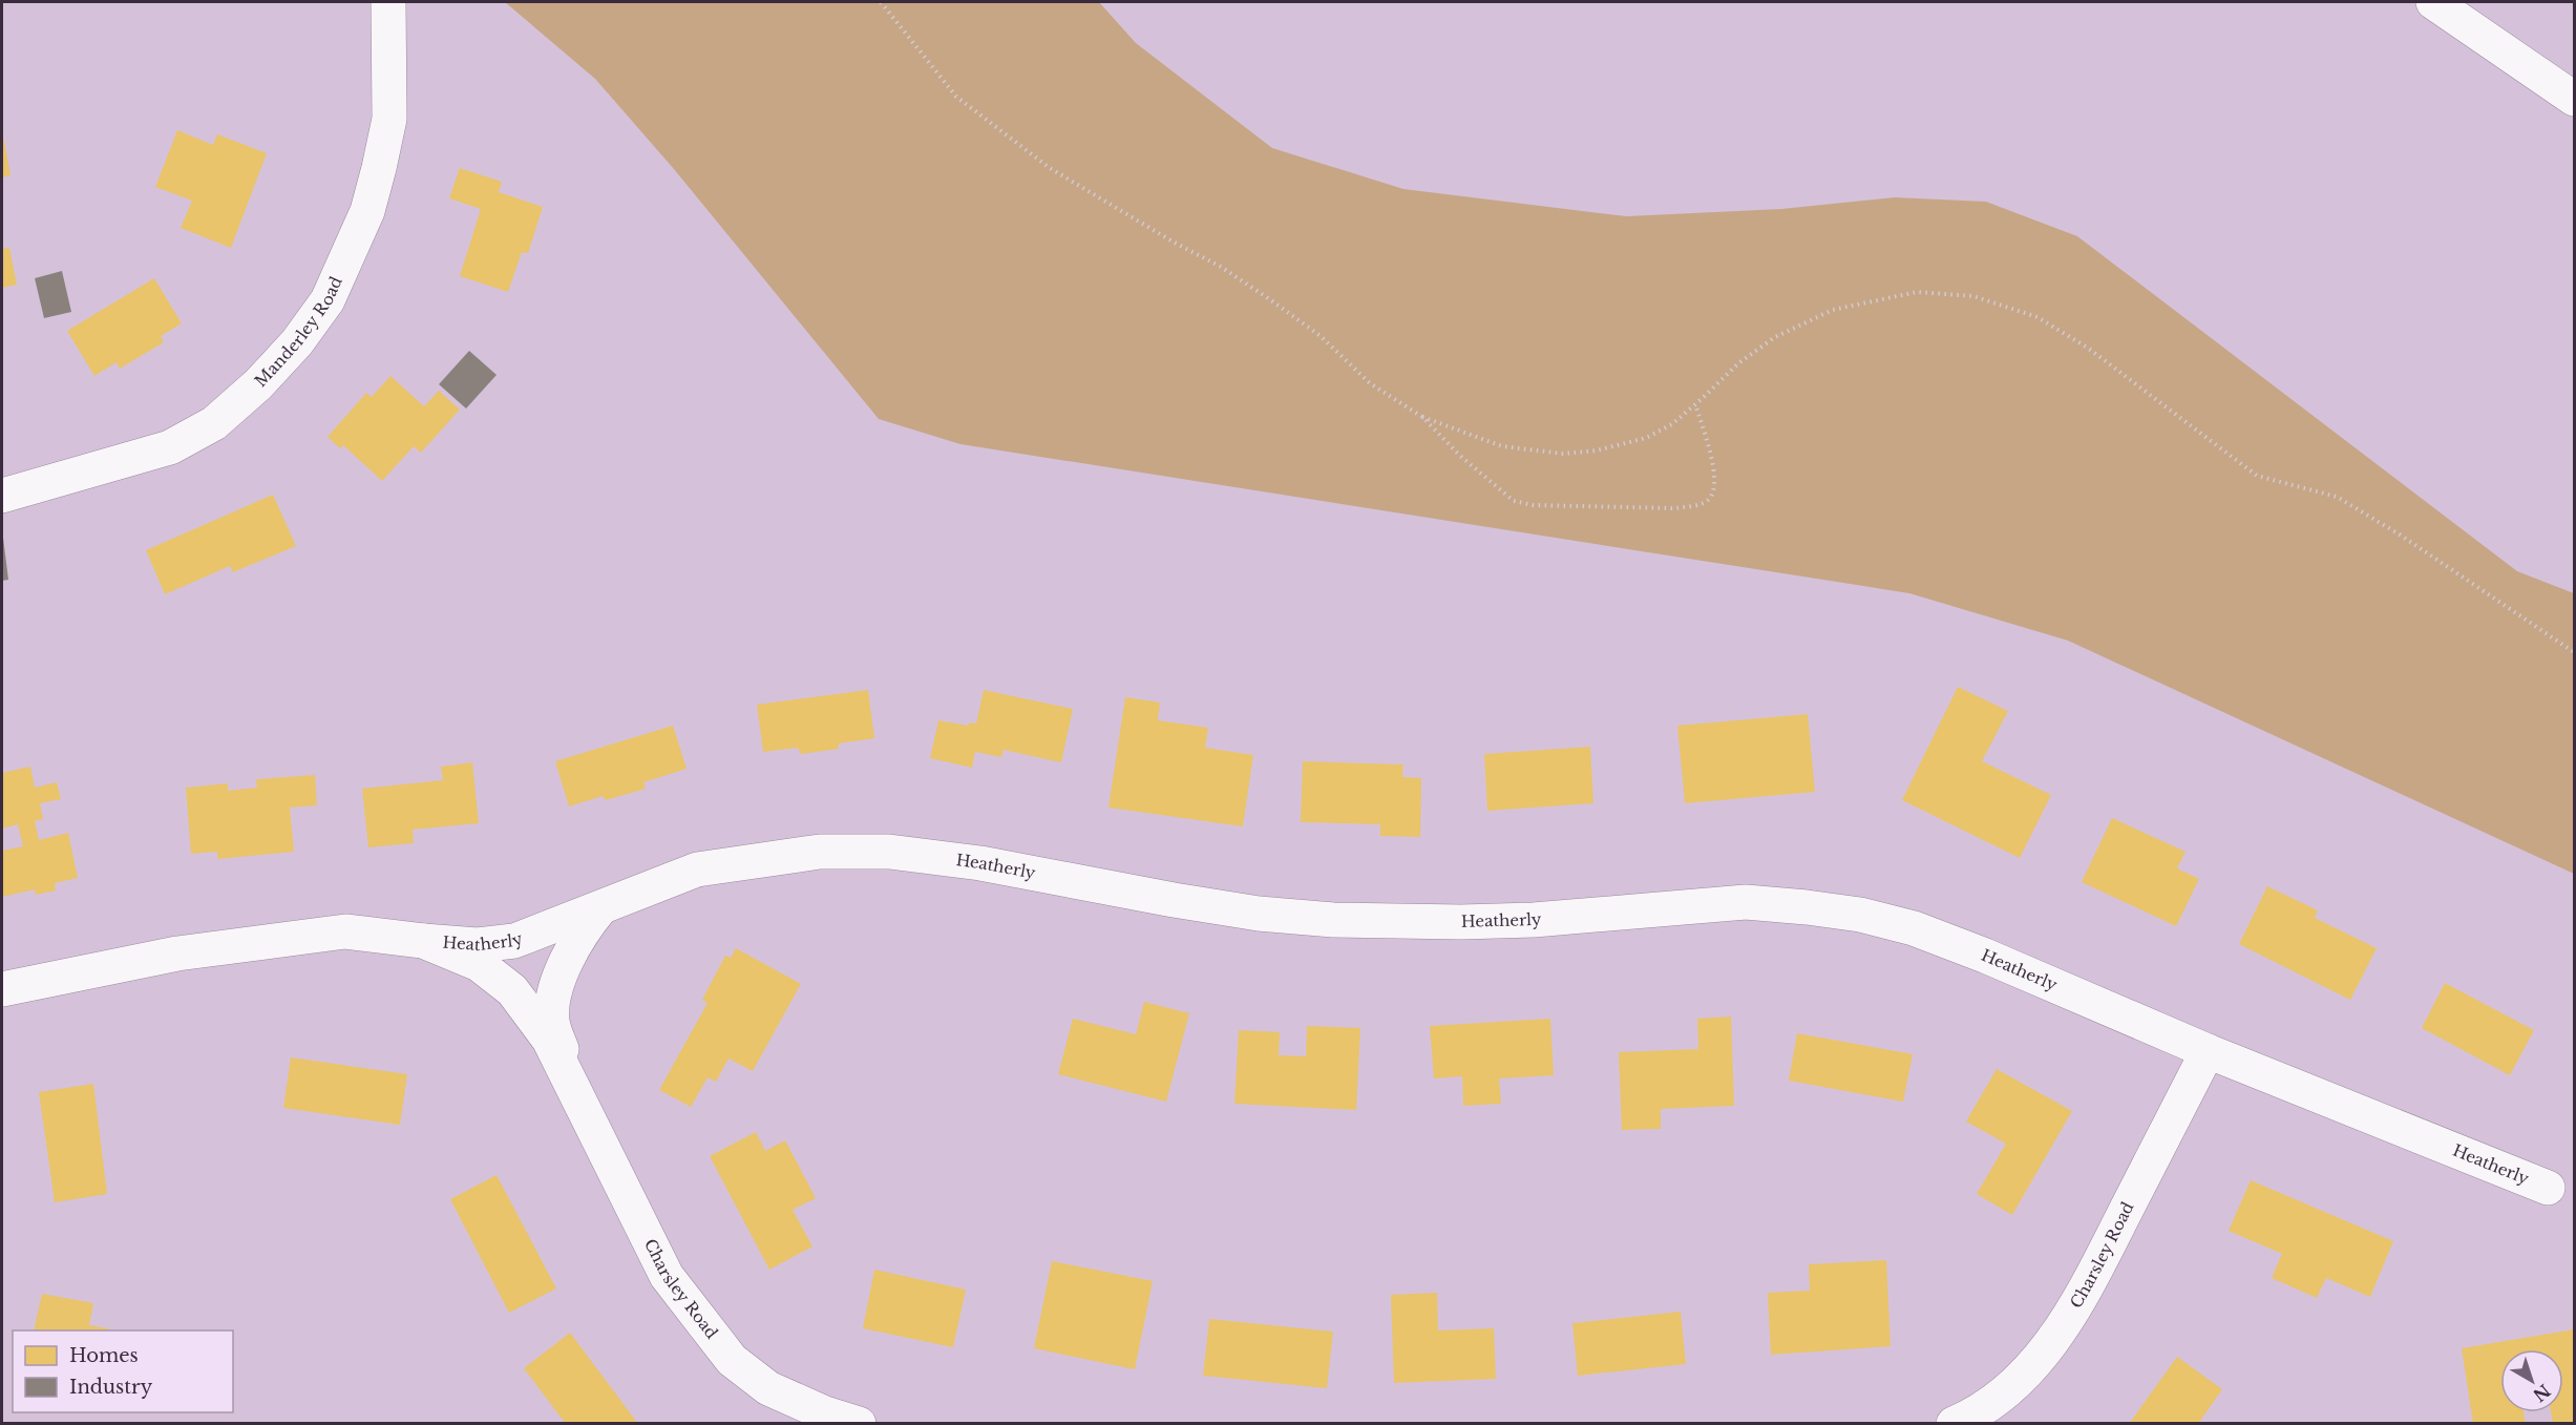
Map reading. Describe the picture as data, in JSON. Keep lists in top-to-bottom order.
{
  "streets": {
    "street": ["Manderley Road", "Heatherly", "Charsley Road"]
  },
  "crossings": [
    ["Heatherly", "Charsley Road"]
  ],
  "legend": ["Homes", "Industry"],
  "north": "bottom right"
}
